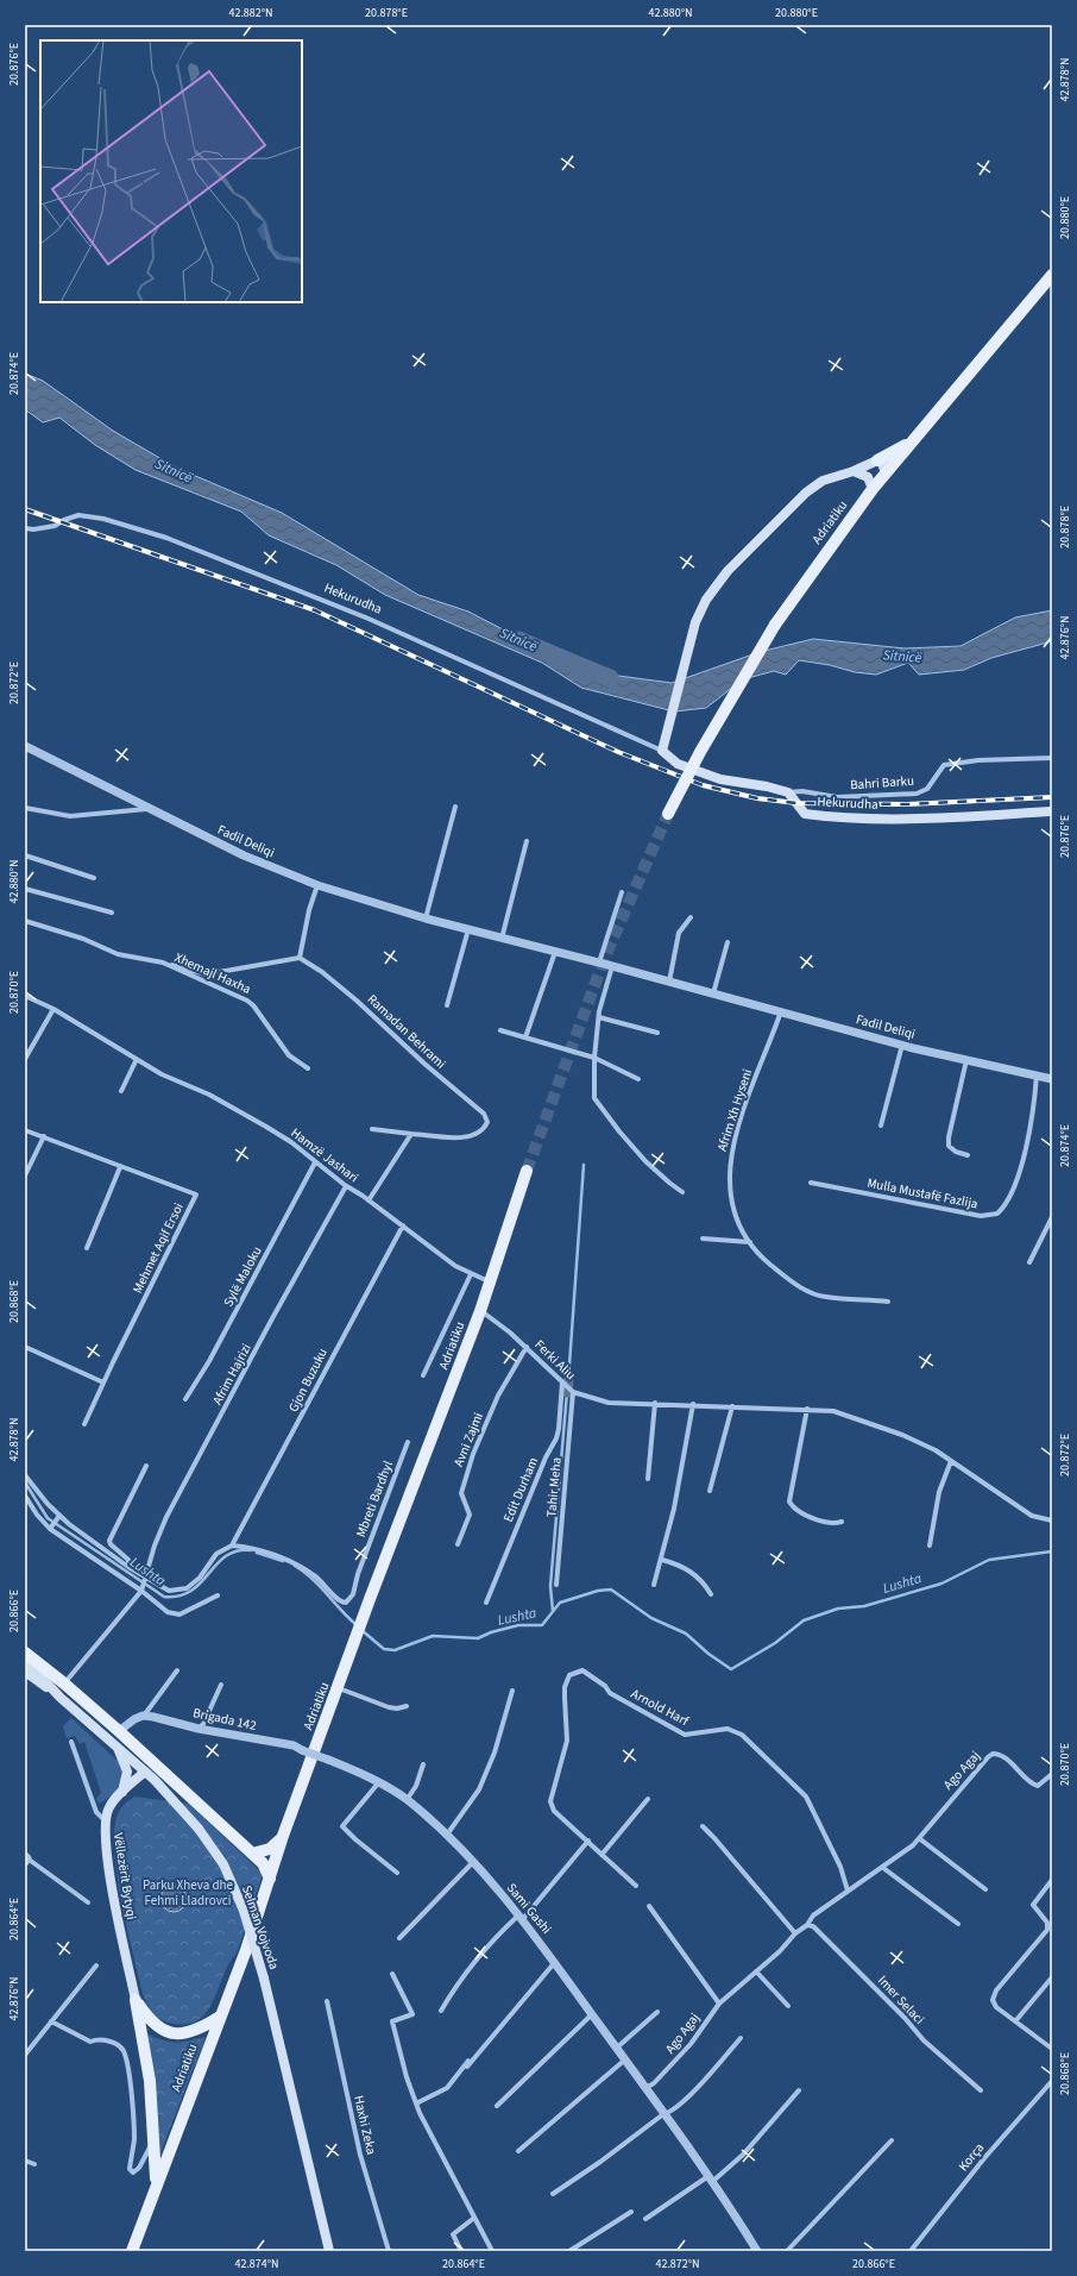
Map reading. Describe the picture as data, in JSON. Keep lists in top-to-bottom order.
{
  "streets": {
    "main road": [
      "Adriatiku",
      "Hekurudha",
      "Vëllezërit Bytyqi",
      "Selman Vojvoda"
    ],
    "street": [
      "Bahri Barku",
      "Fadil Deliqi",
      "Xhemajl Haxha",
      "Ramadan Behrami",
      "Afrim Xh Hyseni",
      "Hamzë Jashari",
      "Mulla Mustafë Fazlija",
      "Mehmet Aqif Ersoi",
      "Sylë Maloku",
      "Ferki Aliu",
      "Afrim Hajrizi",
      "Gjon Buzuku",
      "Avni Zajmi",
      "Tahir Meha",
      "Edit Durham",
      "Mbreti Bardhyl",
      "Arnold Harf",
      "Brigada 142",
      "Ago Agaj",
      "Sami Gashi",
      "Imer Selaci",
      "Haxhi Zeka",
      "Korça"
    ]
  },
  "crossings": [
    ["Adriatiku", "Hamzë Jashari"],
    ["Adriatiku", "Ferki Aliu"],
    ["Hekurudha", "Bahri Barku"],
    ["Fadil Deliqi", "Afrim Xh Hyseni"],
    ["Fadil Deliqi", "Mulla Mustafë Fazlija"],
    ["Xhemajl Haxha", "Ramadan Behrami"],
    ["Hamzë Jashari", "Sylë Maloku"],
    ["Hamzë Jashari", "Afrim Hajrizi"],
    ["Hamzë Jashari", "Gjon Buzuku"],
    ["Ferki Aliu", "Avni Zajmi"],
    ["Ferki Aliu", "Tahir Meha"],
    ["Ferki Aliu", "Edit Durham"],
    ["Gjon Buzuku", "Mbreti Bardhyl"],
    ["Arnold Harf", "Ago Agaj"],
    ["Brigada 142", "Sami Gashi"],
    ["Ago Agaj", "Sami Gashi"],
    ["Ago Agaj", "Imer Selaci"],
    ["Vëllezërit Bytyqi", "Selman Vojvoda"]
  ],
  "water": ["Sitnicë", "Lushta"],
  "parks": ["Parku Xheva dhe Fehmi Lladrovci"],
  "coordinates": [
    "42.882°N",
    "20.878°E",
    "42.880°N",
    "20.880°E",
    "20.876°E",
    "42.878°N",
    "20.874°E",
    "42.876°N",
    "20.872°E",
    "20.870°E",
    "20.868°E",
    "20.866°E",
    "20.864°E",
    "42.874°N",
    "42.872°N"
  ]
}
